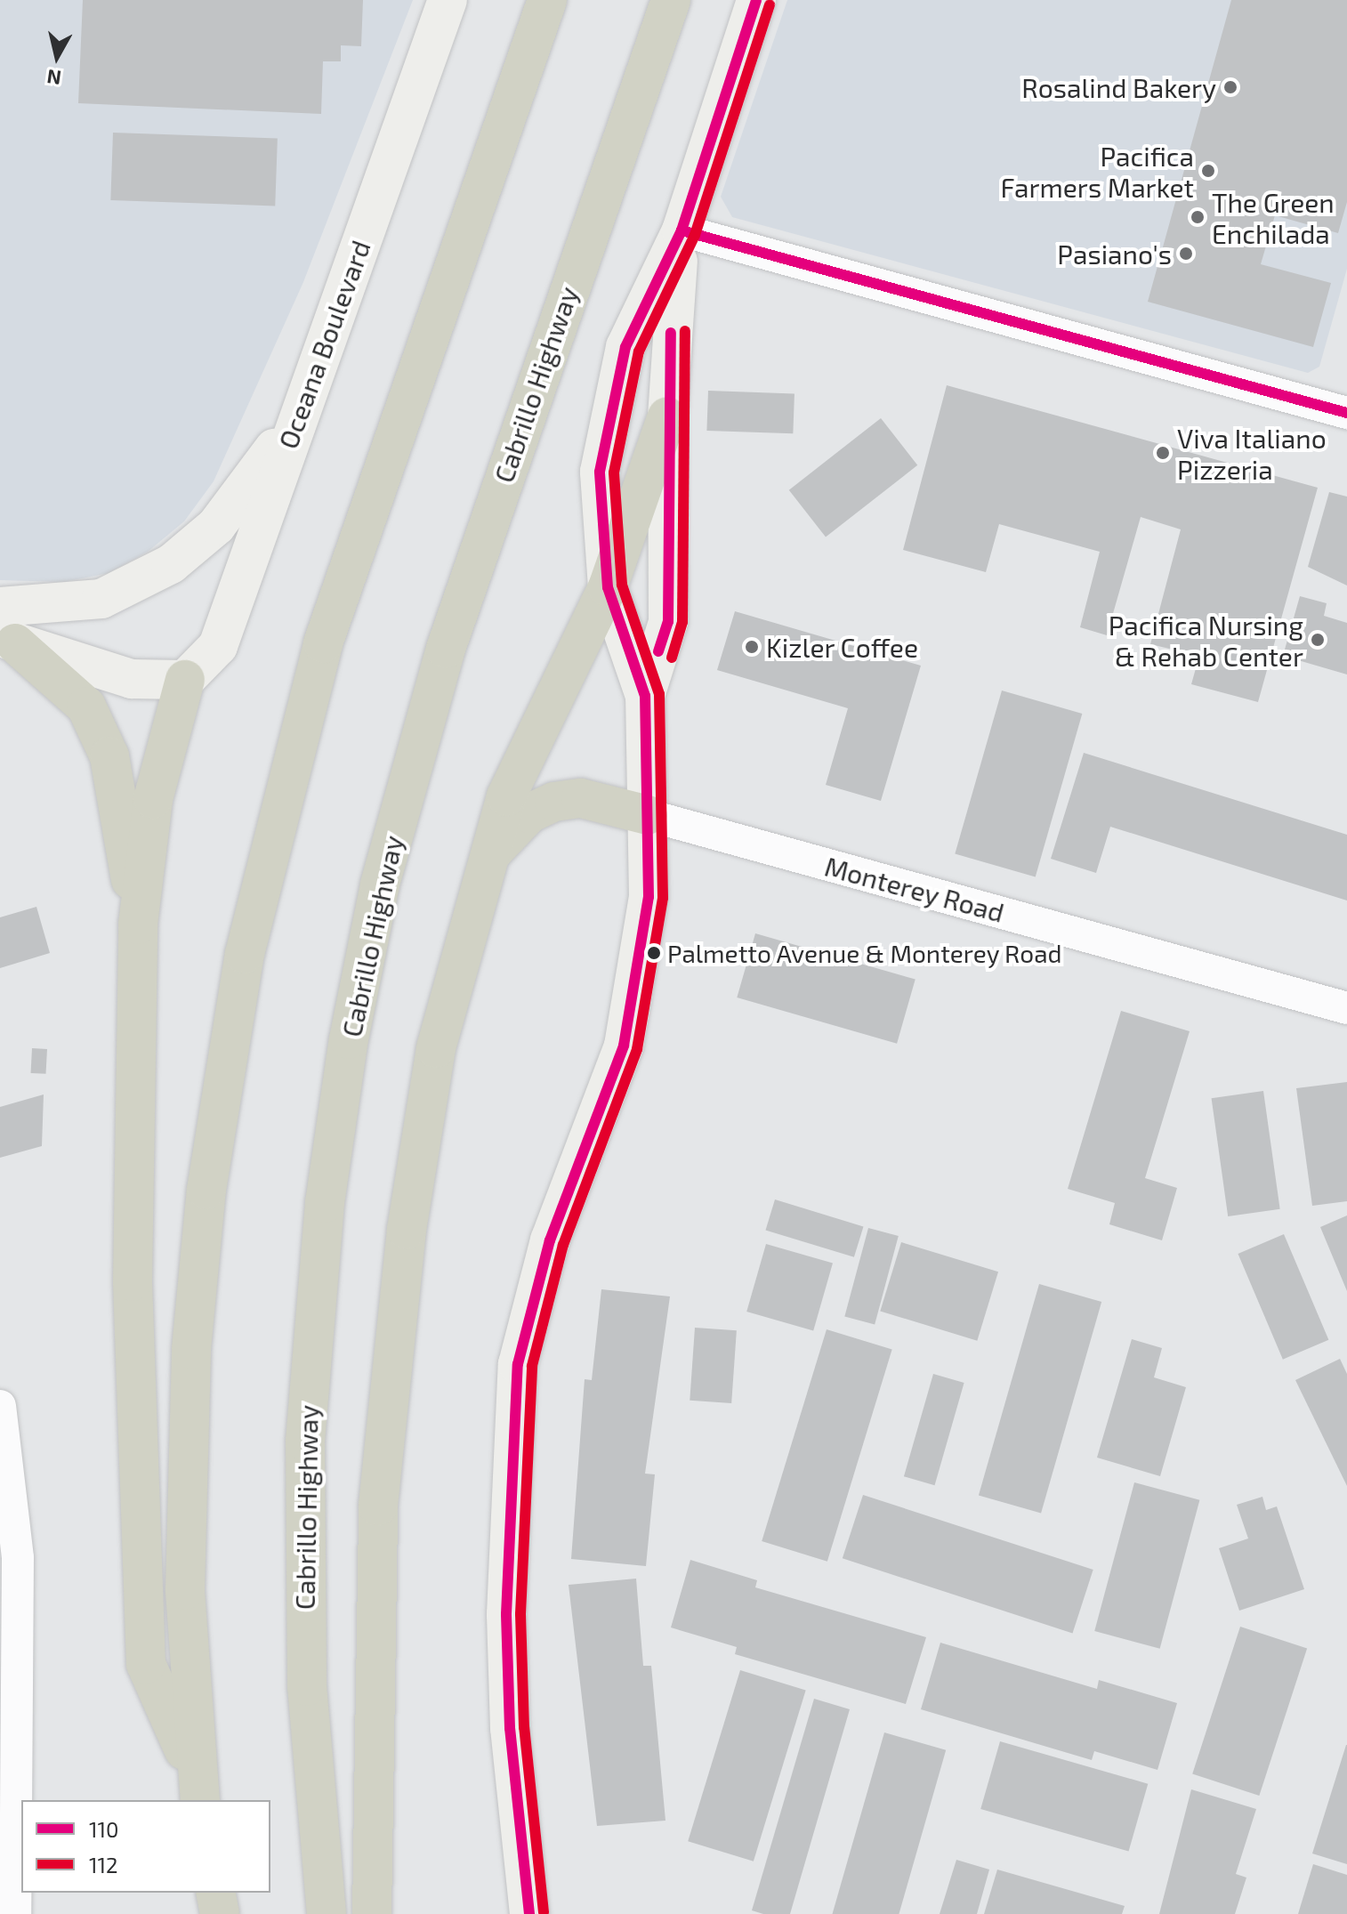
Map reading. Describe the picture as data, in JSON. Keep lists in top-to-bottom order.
{
  "streets": {
    "highway": ["Cabrillo Highway"],
    "street": ["Oceana Boulevard", "Monterey Road"]
  },
  "places": [
    "Rosalind Bakery",
    "Pacifica Farmers Market",
    "The Green Enchilada",
    "Pasiano's",
    "Viva Italiano Pizzeria",
    "Pacifica Nursing & Rehab Center",
    "Kizler Coffee",
    "Palmetto Avenue & Monterey Road"
  ],
  "lines": ["transit line 110", "transit line 112"],
  "legend": ["110", "112"],
  "north": "bottom"
}
